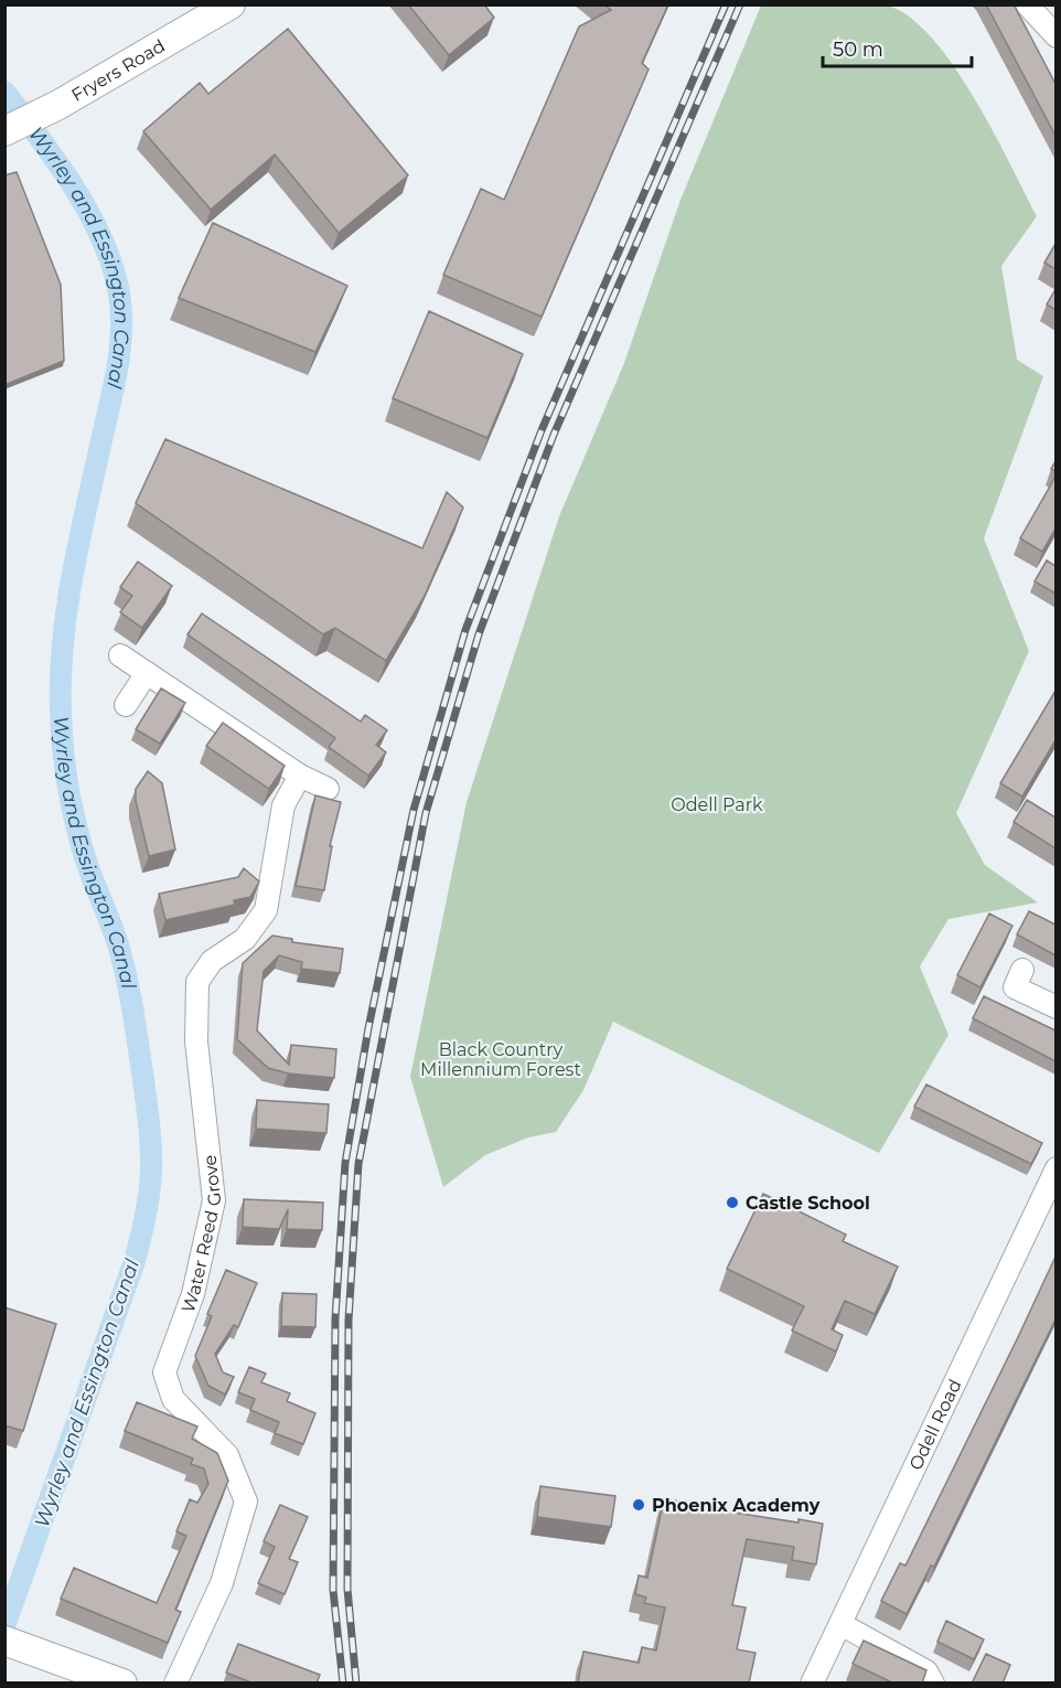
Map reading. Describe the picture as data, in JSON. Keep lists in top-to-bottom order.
{
  "streets": {
    "street": ["Fryers Road", "Water Reed Grove", "Odell Road"]
  },
  "water": ["Wyrley and Essington Canal"],
  "parks": ["Odell Park", "Black Country Millennium Forest"],
  "places": ["Castle School", "Phoenix Academy"],
  "scale_bar": "50 m"
}
